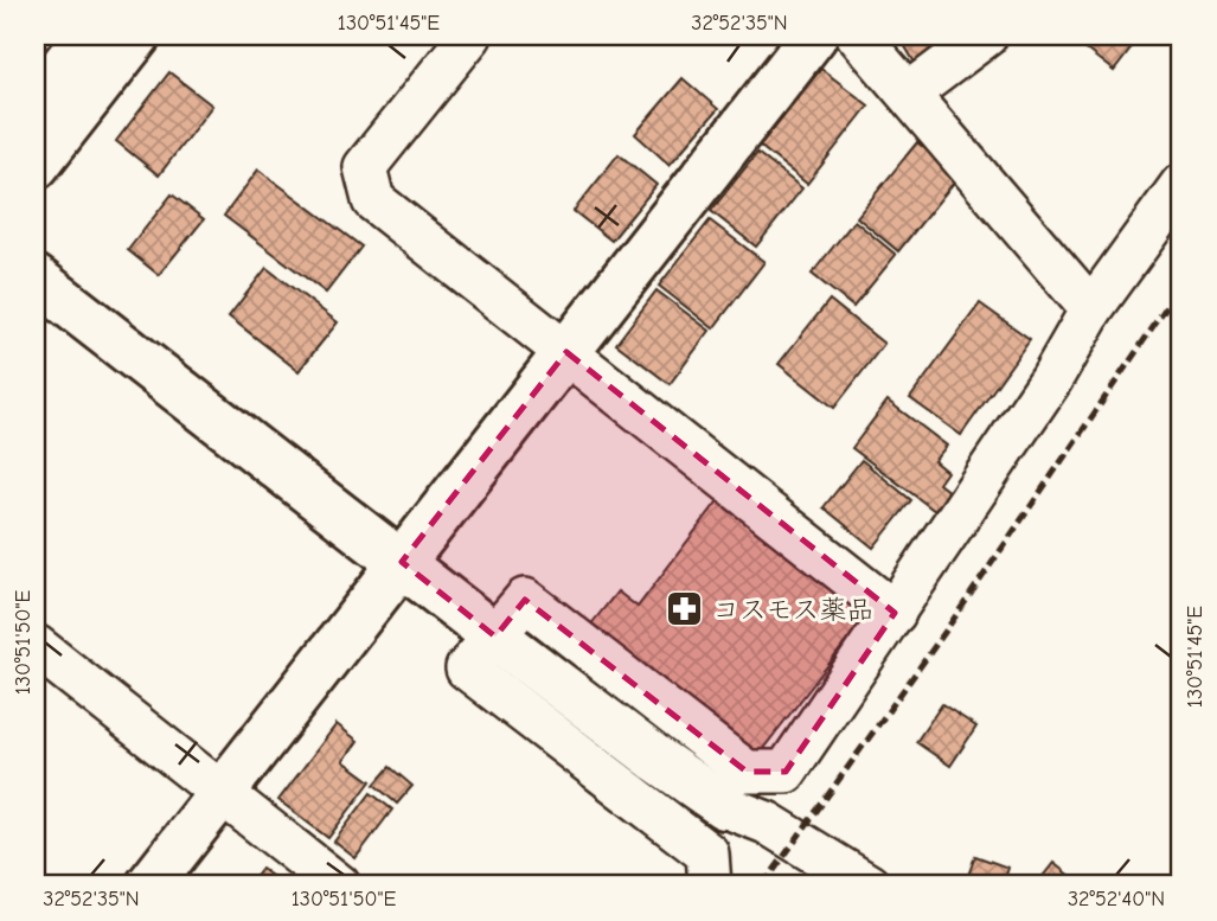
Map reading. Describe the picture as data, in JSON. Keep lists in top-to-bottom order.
{
  "places": {
    "pharmacy": ["コスモス薬品"]
  },
  "coordinates": [
    "130°51'45\"E",
    "32°52'35\"N",
    "130°51'50\"E",
    "32°52'40\"N"
  ]
}
